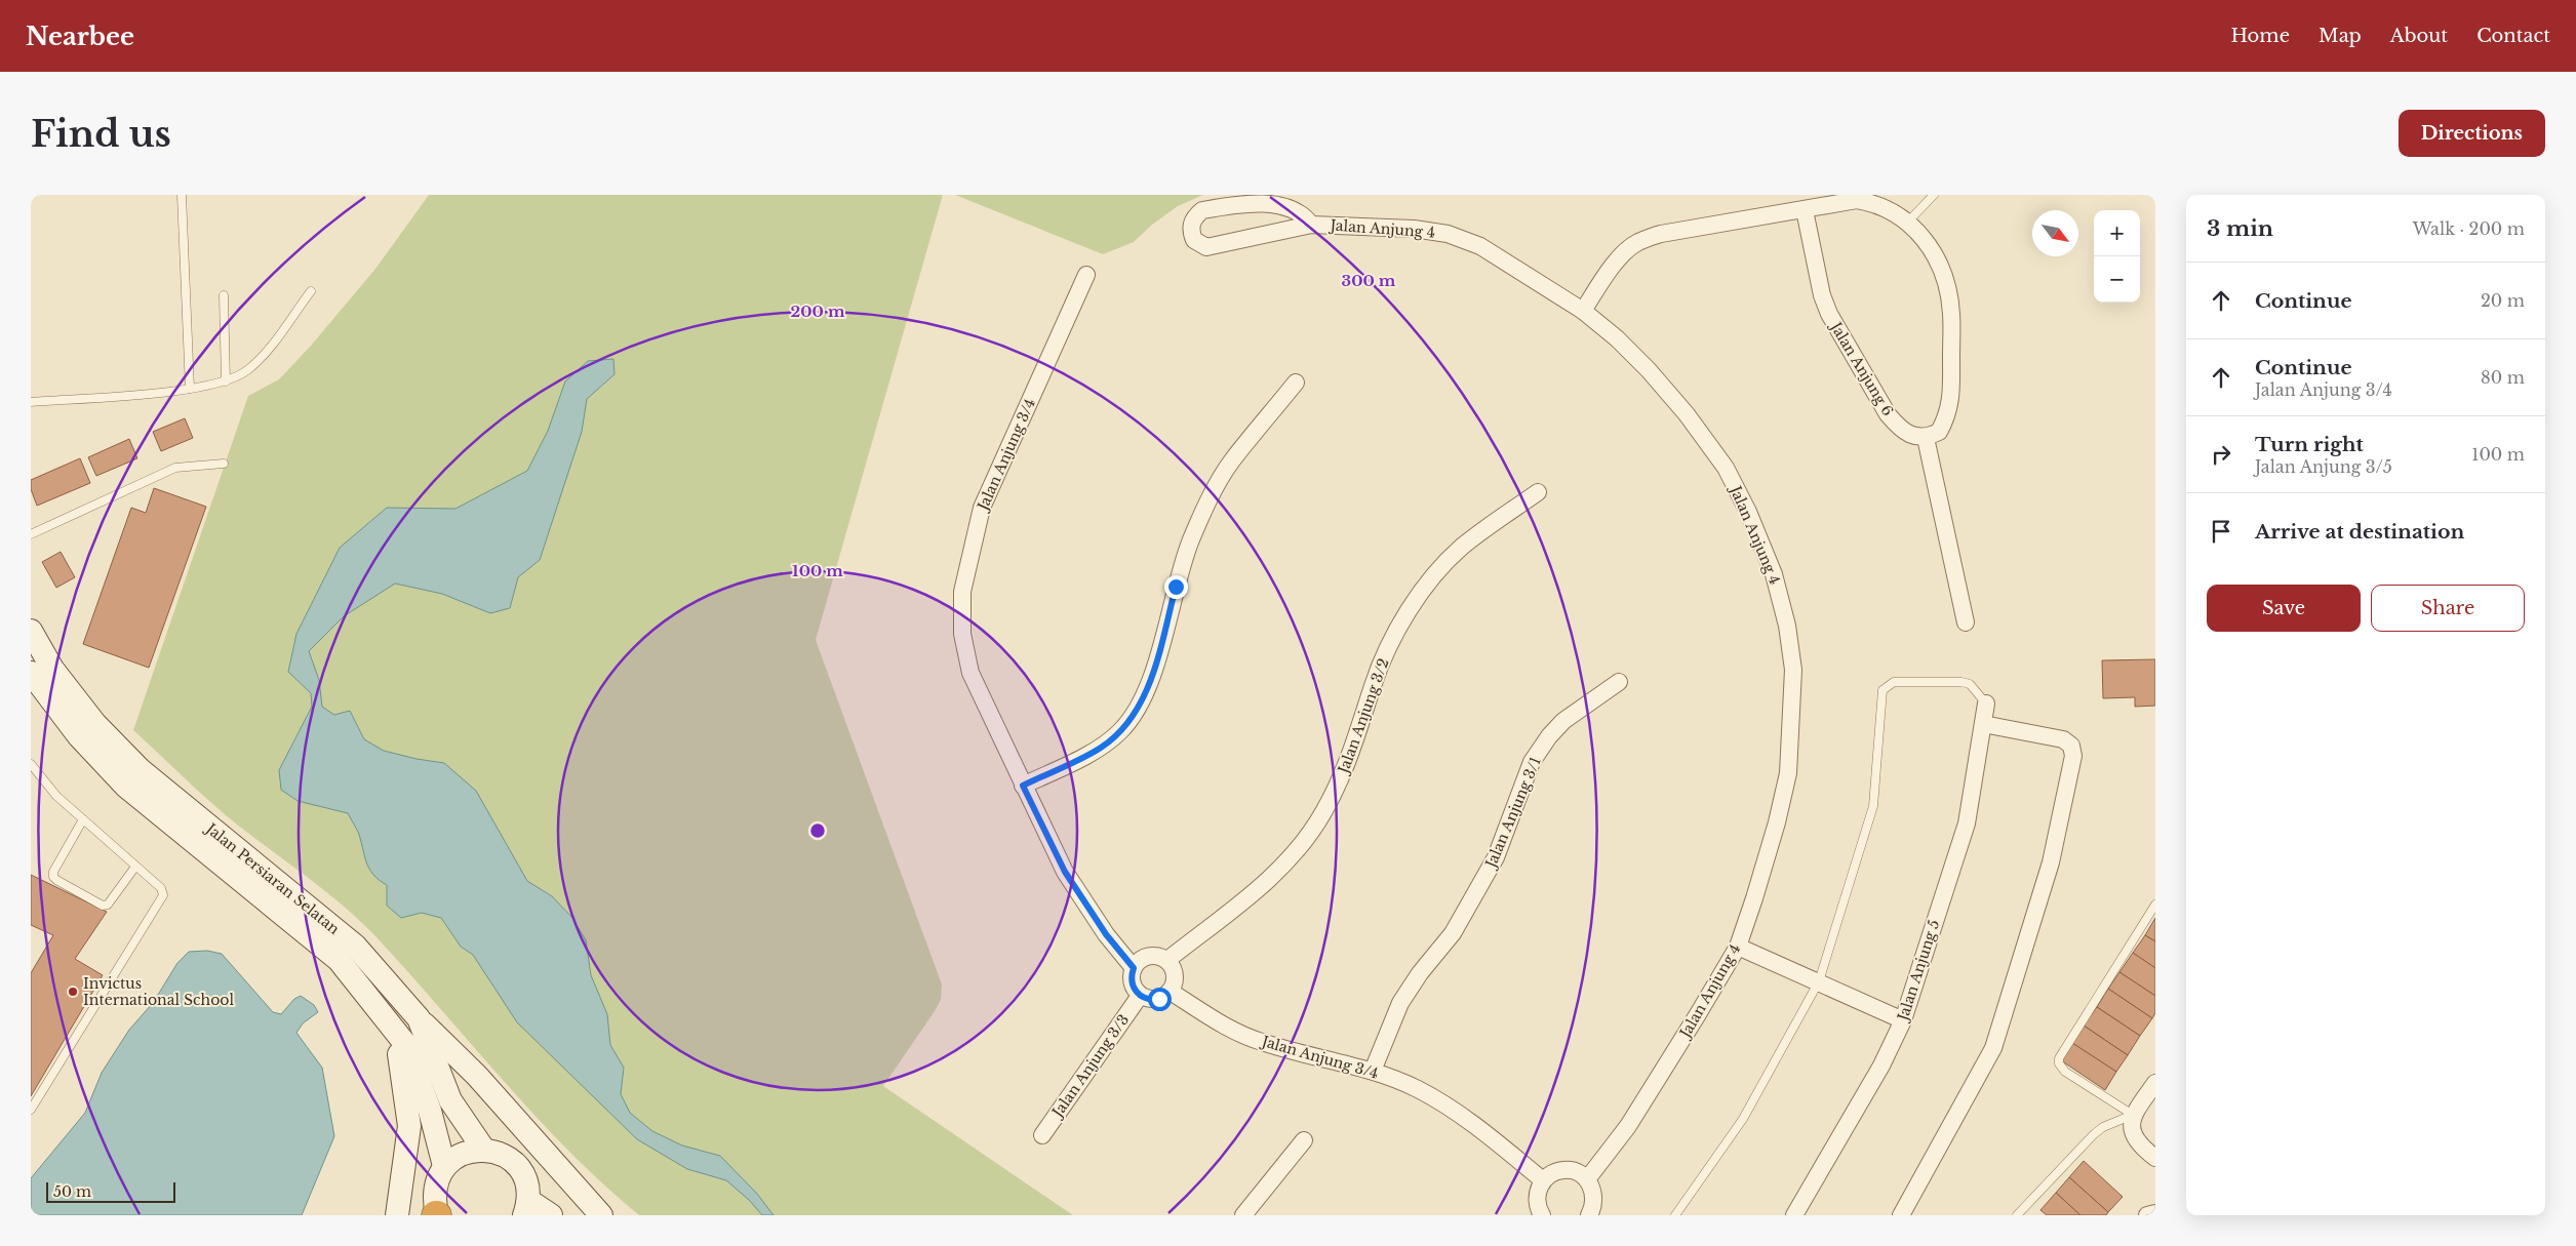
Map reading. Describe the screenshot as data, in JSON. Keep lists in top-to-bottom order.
{
  "streets": {
    "street": [
      "Jalan Anjung 4",
      "Jalan Anjung 6",
      "Jalan Anjung 3/4",
      "Jalan Anjung 3/2",
      "Jalan Anjung 3/1",
      "Jalan Persiaran Selatan",
      "Jalan Anjung 5",
      "Jalan Anjung 3/3"
    ]
  },
  "crossings": [
    ["Jalan Anjung 3/4", "Jalan Anjung 3/2"],
    ["Jalan Anjung 3/4", "Jalan Anjung 3/1"],
    ["Jalan Anjung 3/4", "Jalan Anjung 3/3"],
    ["Jalan Anjung 3/2", "Jalan Anjung 3/3"]
  ],
  "places": ["Invictus International School"],
  "scale_bar": "50 m",
  "north": "bottom right",
  "page": {
    "header": "Nearbee",
    "nav": [
      "Home",
      "Map",
      "About",
      "Contact"
    ],
    "buttons": [
      "Directions",
      ["Save", "Share"]
    ],
    "title": "Find us",
    "heading": ["3 min", "Walk · 200 m"],
    "map_buttons": ["+", "−"],
    "list": [
      ["Continue", "20 m"],
      ["Continue", "Jalan Anjung 3/4", "80 m"],
      ["Turn right", "Jalan Anjung 3/5", "100 m"],
      "Arrive at destination"
    ],
    "scale": "50 m"
  },
  "rings": ["300 m", "200 m", "100 m"]
}
